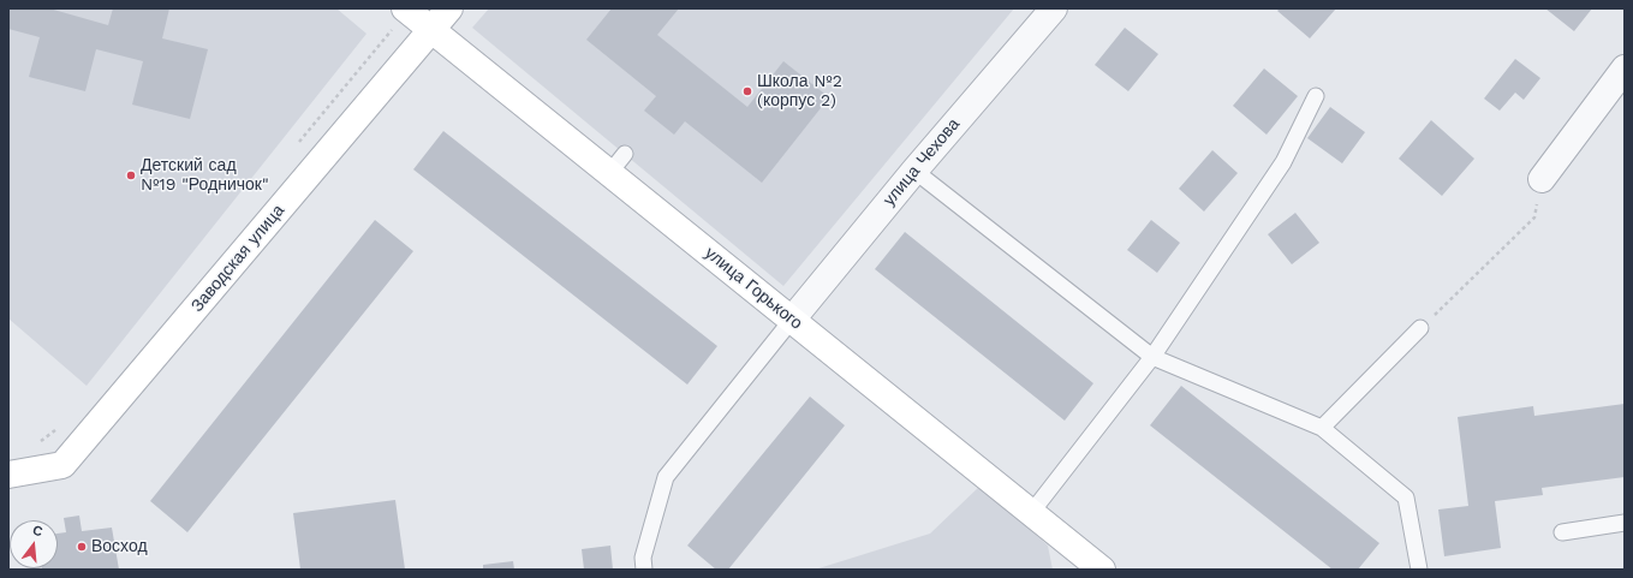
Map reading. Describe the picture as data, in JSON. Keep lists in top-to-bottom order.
{
  "streets": {
    "street": ["улица Чехова", "Заводская улица", "улица Горького"]
  },
  "crossings": [
    ["улица Чехова", "улица Горького"],
    ["Заводская улица", "улица Горького"]
  ],
  "places": ["Школа №2 (корпус 2)", "Детский сад №19 \"Родничок\"", "Восход"],
  "north": "top"
}
